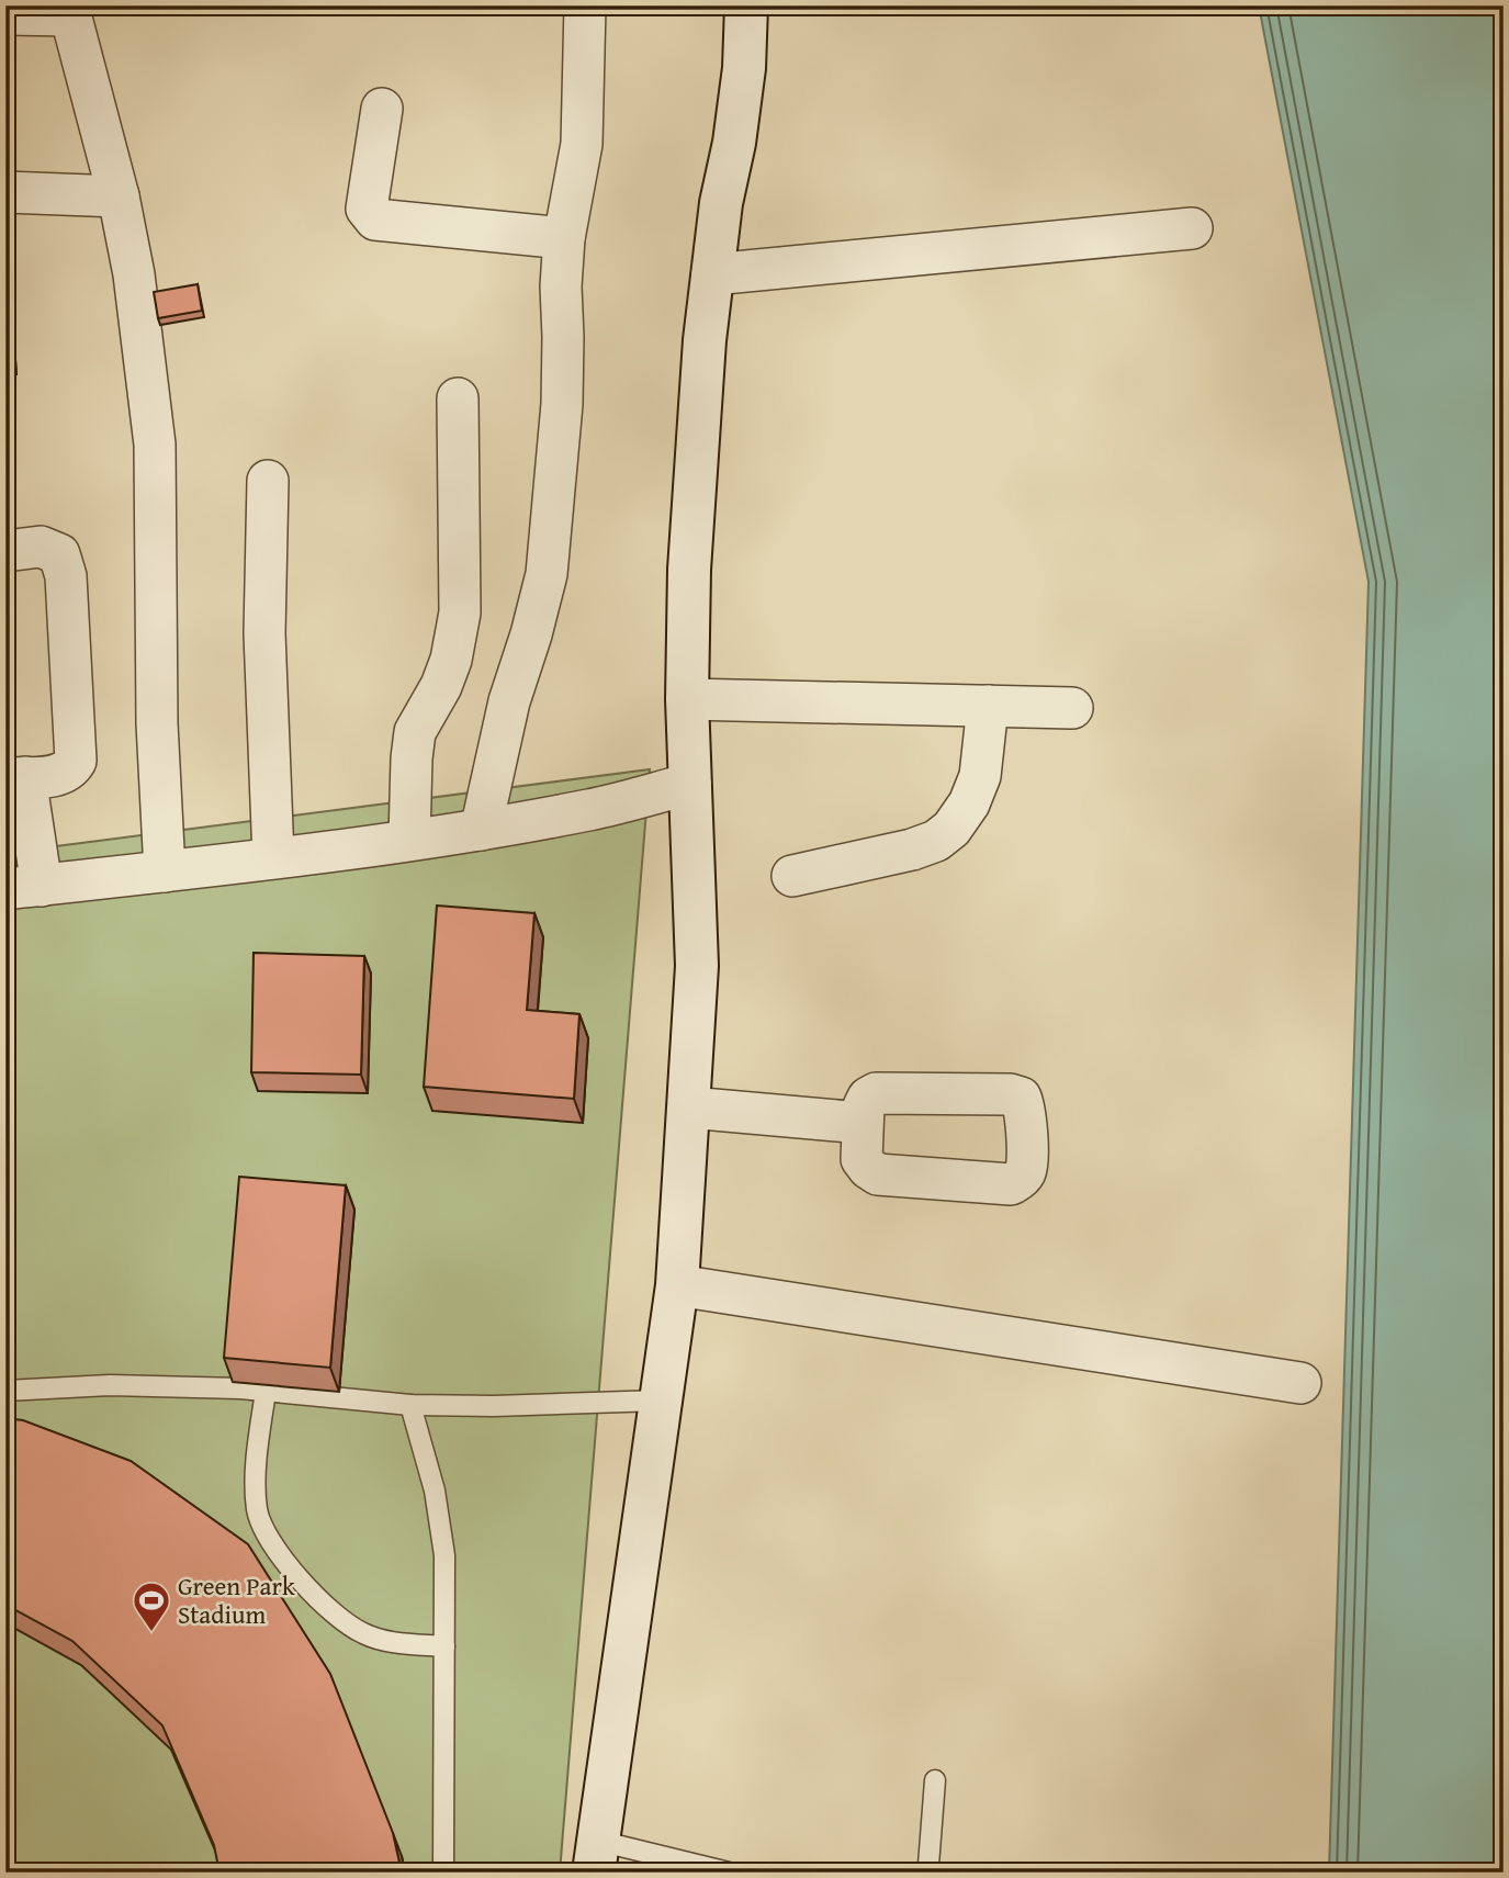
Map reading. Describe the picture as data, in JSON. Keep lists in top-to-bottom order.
{
  "places": {
    "sports": ["Green Park Stadium"]
  }
}
